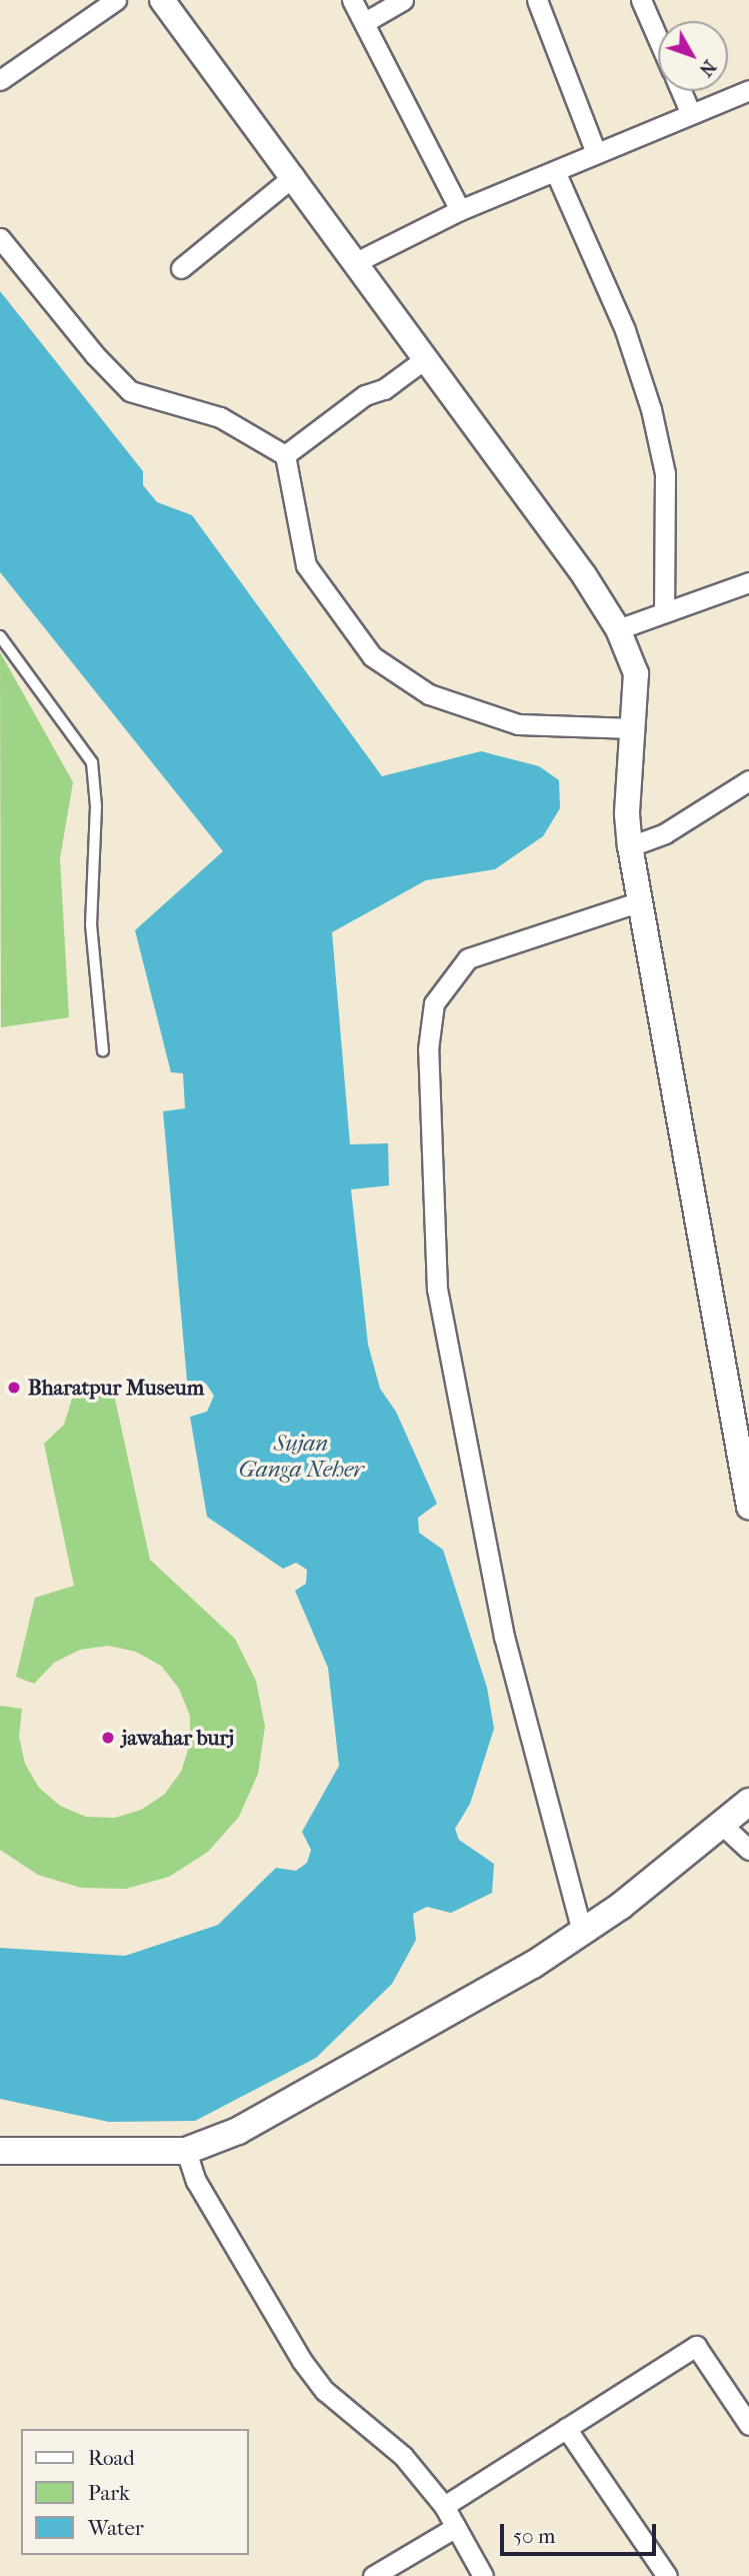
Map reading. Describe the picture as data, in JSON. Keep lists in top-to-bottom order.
{
  "water": ["Sujan Ganga Neher"],
  "places": ["Bharatpur Museum", "jawahar burj"],
  "legend": ["Road", "Park", "Water"],
  "scale_bar": "50 m",
  "north": "bottom right"
}
